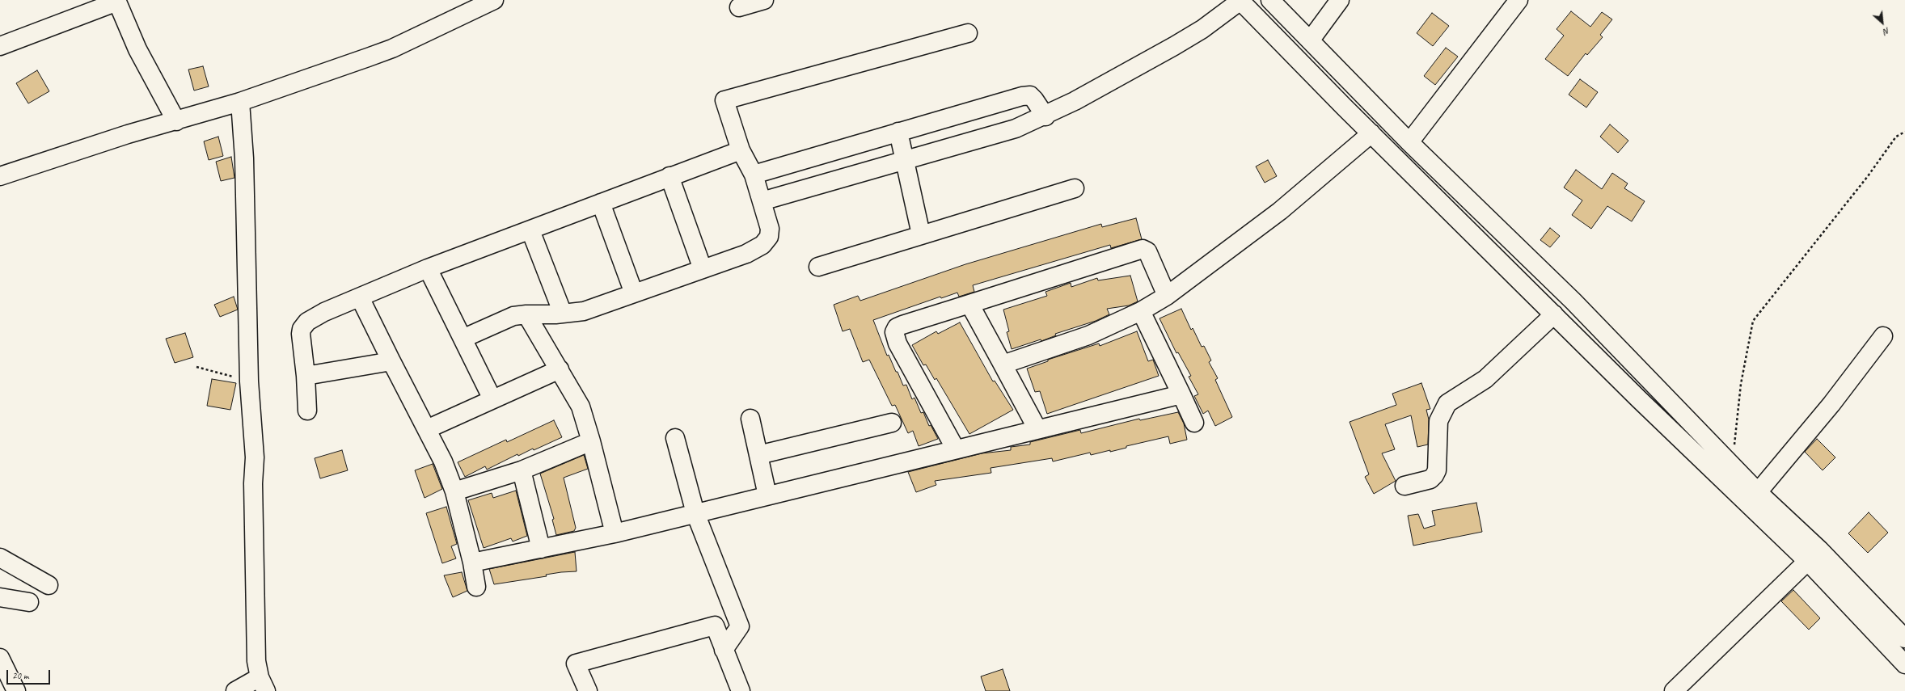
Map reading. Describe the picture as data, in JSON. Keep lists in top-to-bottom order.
{
  "scale_bar": "20 m",
  "north": "bottom right"
}
